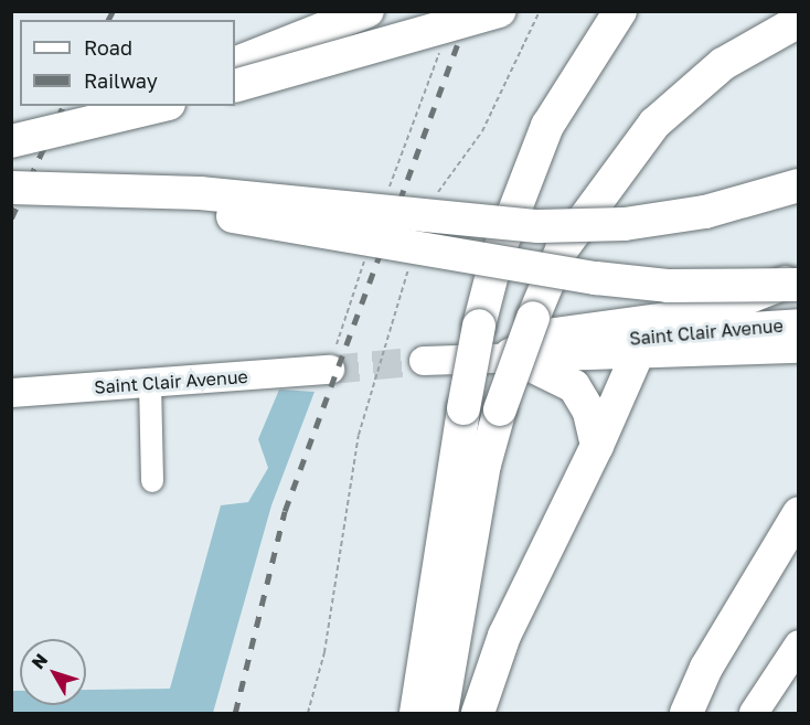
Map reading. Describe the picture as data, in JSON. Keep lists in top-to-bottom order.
{
  "streets": {
    "main road": ["Saint Clair Avenue"]
  },
  "legend": ["Road", "Railway"],
  "north": "top left"
}
